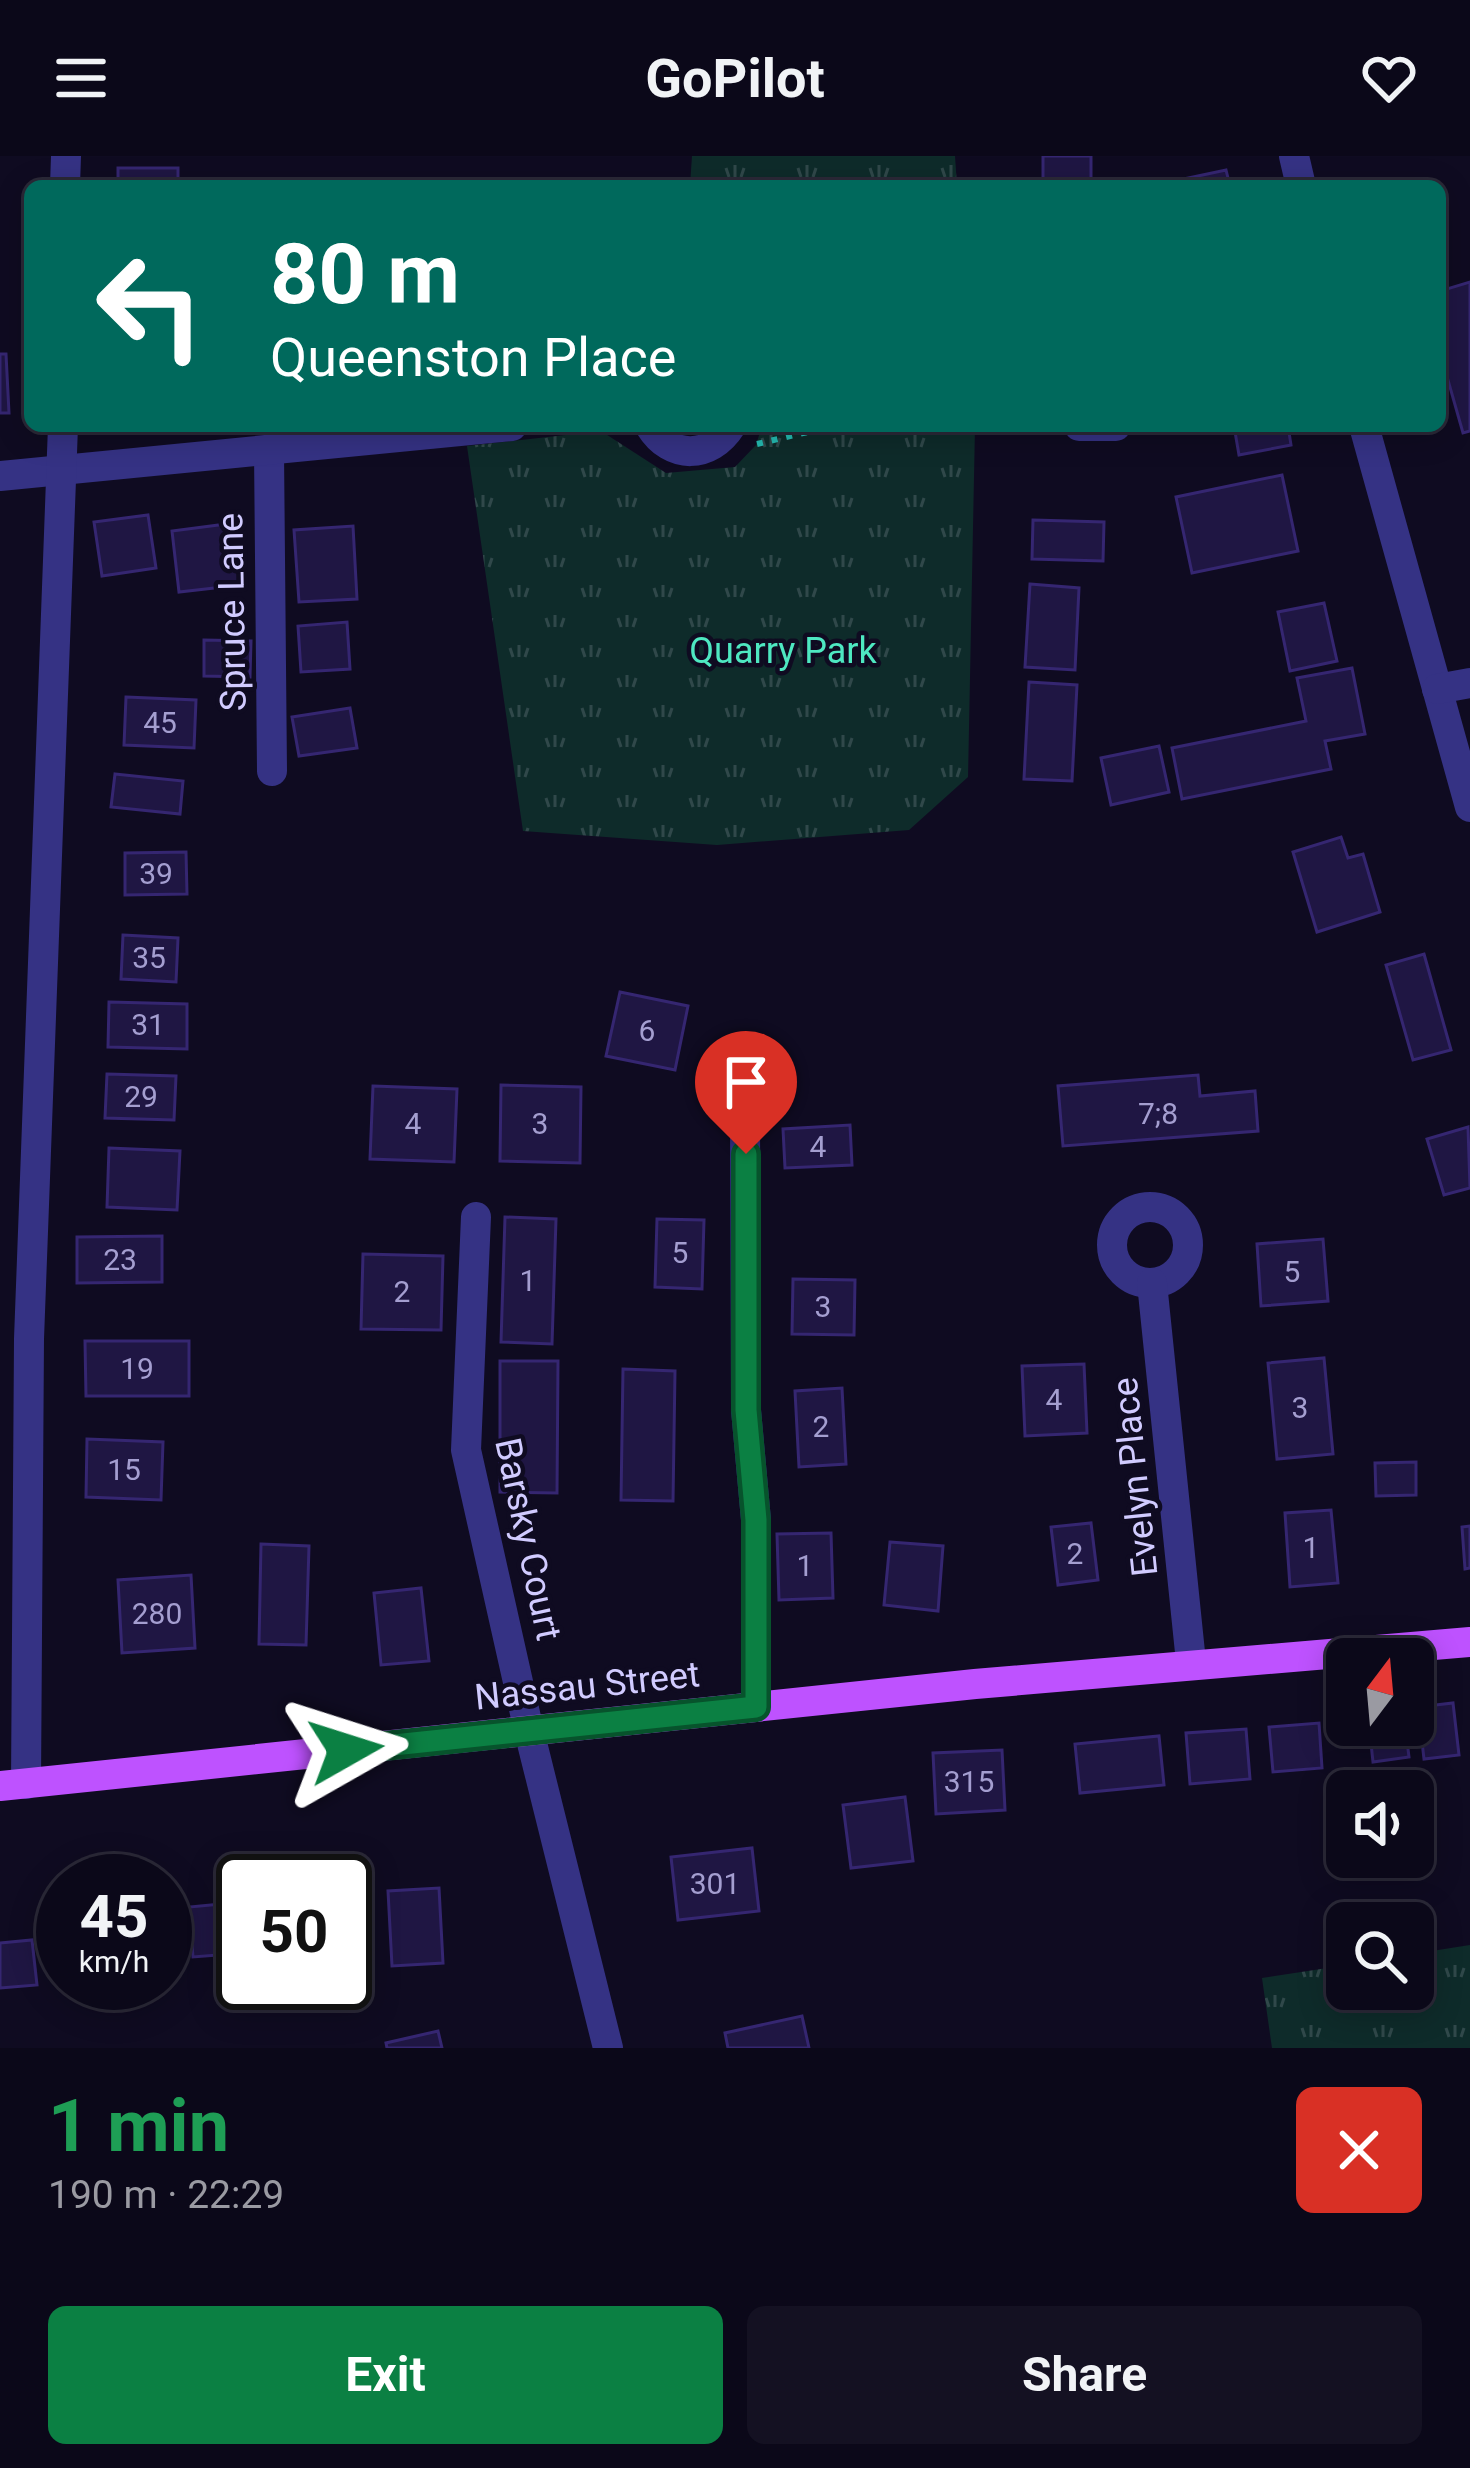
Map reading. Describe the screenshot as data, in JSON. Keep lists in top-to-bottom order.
{
  "streets": {
    "main road": ["Nassau Street"],
    "street": ["Spruce Lane", "Evelyn Place", "Barsky Court"]
  },
  "crossings": [
    ["Evelyn Place", "Nassau Street"],
    ["Barsky Court", "Nassau Street"]
  ],
  "parks": ["Quarry Park"],
  "house_numbers": [
    "45",
    "39",
    "35",
    "31",
    "6",
    "29",
    "7;8",
    "4",
    "3",
    "4",
    "5",
    "23",
    "5",
    "1",
    "2",
    "3",
    "19",
    "4",
    "3",
    "2",
    "15",
    "1",
    "2",
    "1",
    "280",
    "315",
    "301"
  ],
  "north": "top",
  "page": {
    "header": "GoPilot",
    "turn": ["80 m", "Queenston Place"],
    "speed": "45 km/h",
    "limit": "50",
    "heading": ["1 min", "190 m · 22:29"],
    "buttons": ["Exit", "Share"]
  }
}
